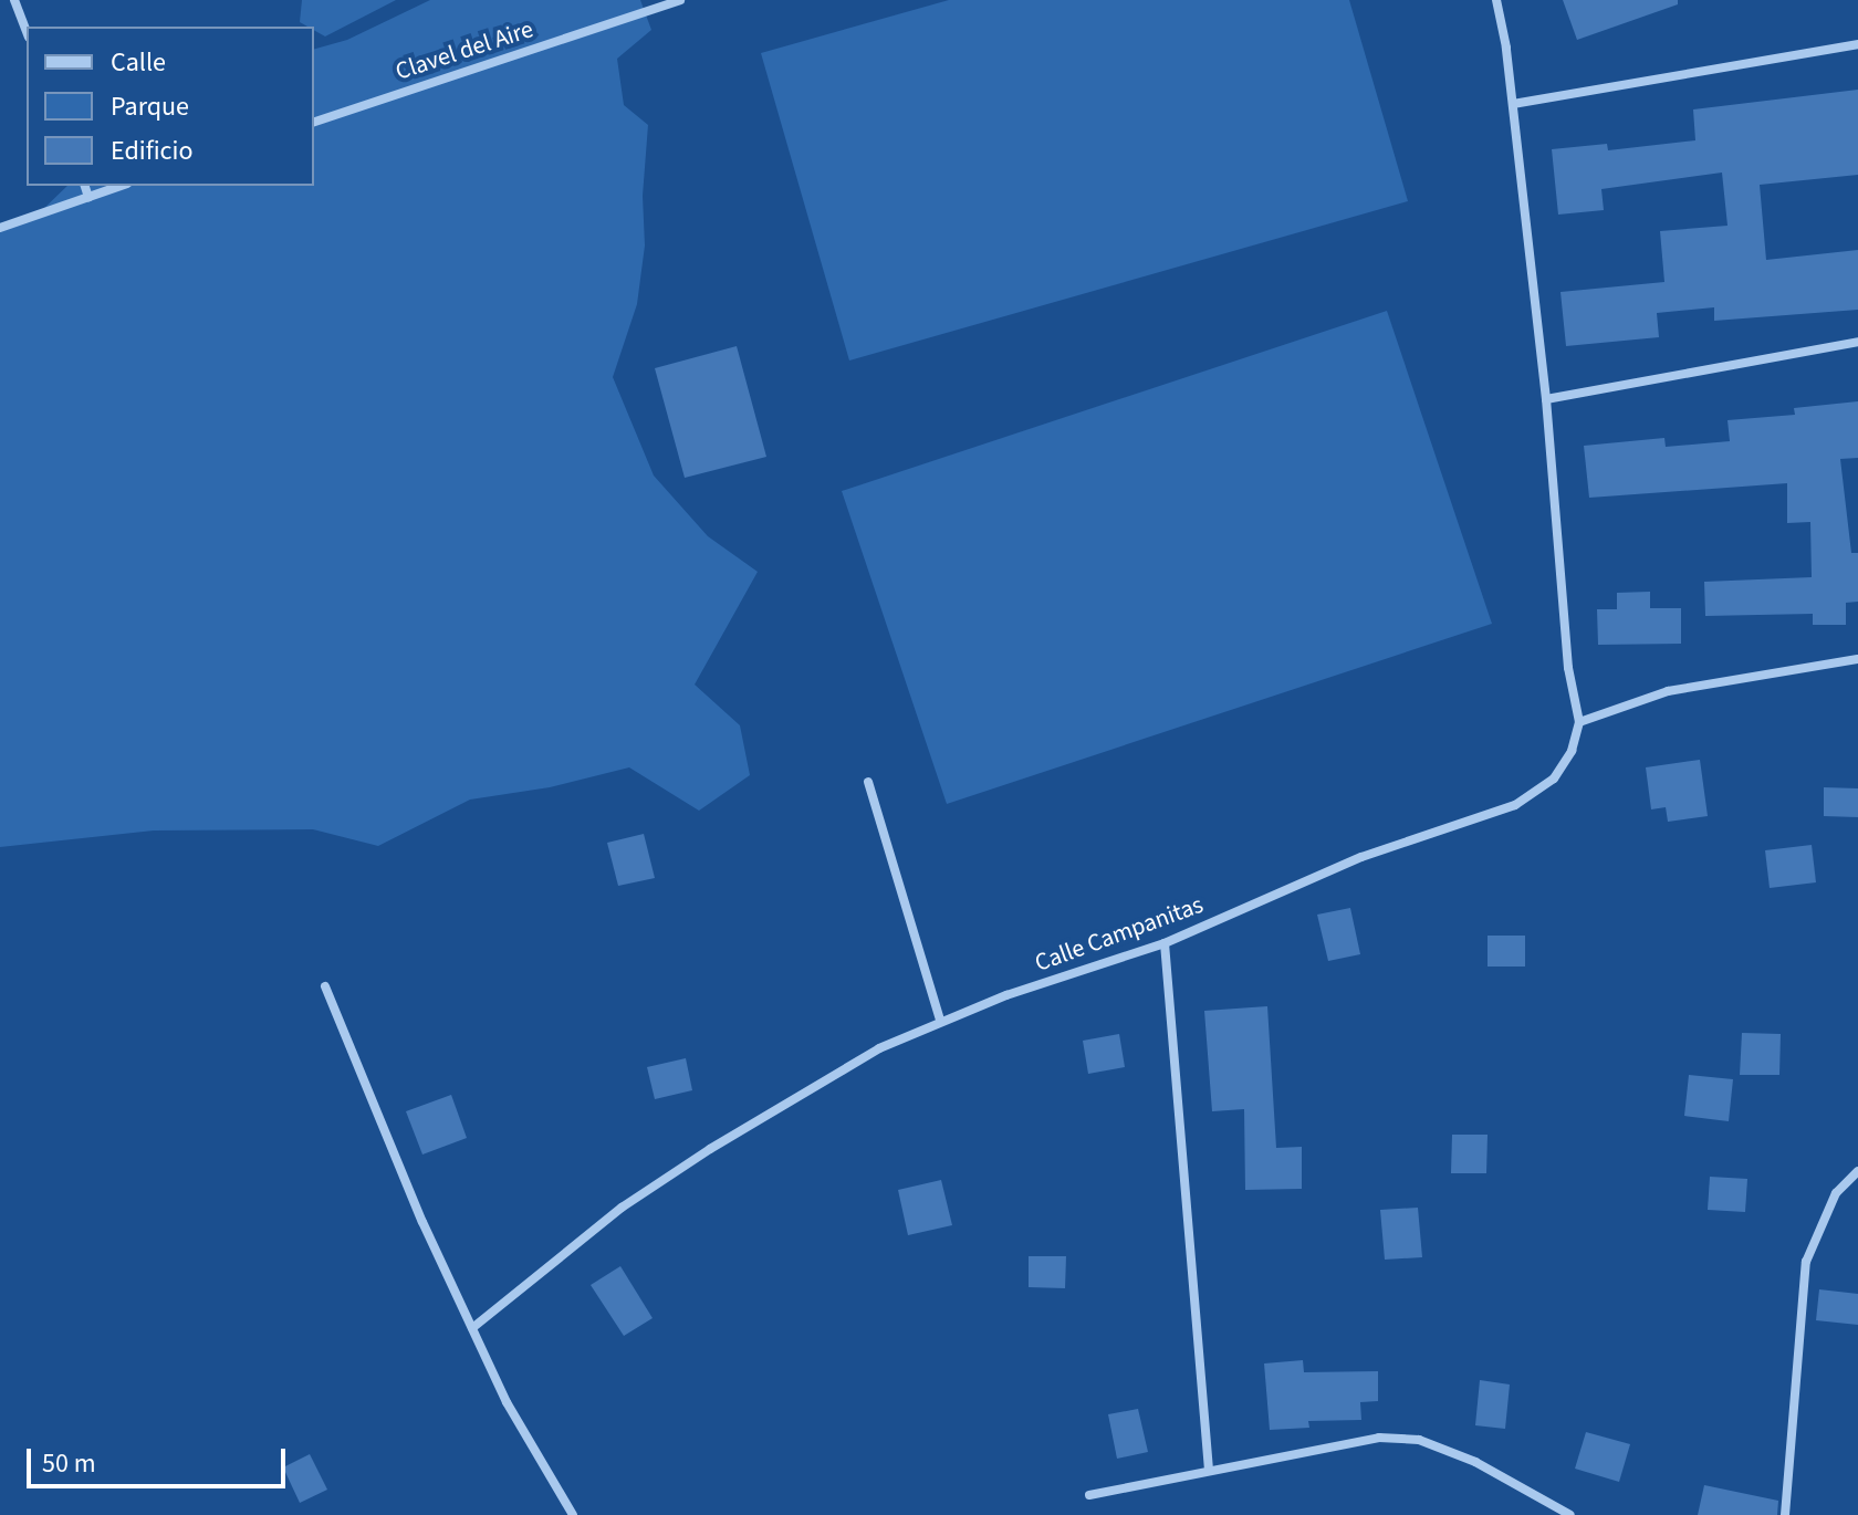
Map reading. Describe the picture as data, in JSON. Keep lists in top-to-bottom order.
{
  "streets": {
    "street": ["Clavel del Aire", "Calle Campanitas"]
  },
  "legend": ["Calle", "Parque", "Edificio"],
  "scale_bar": "50 m"
}
